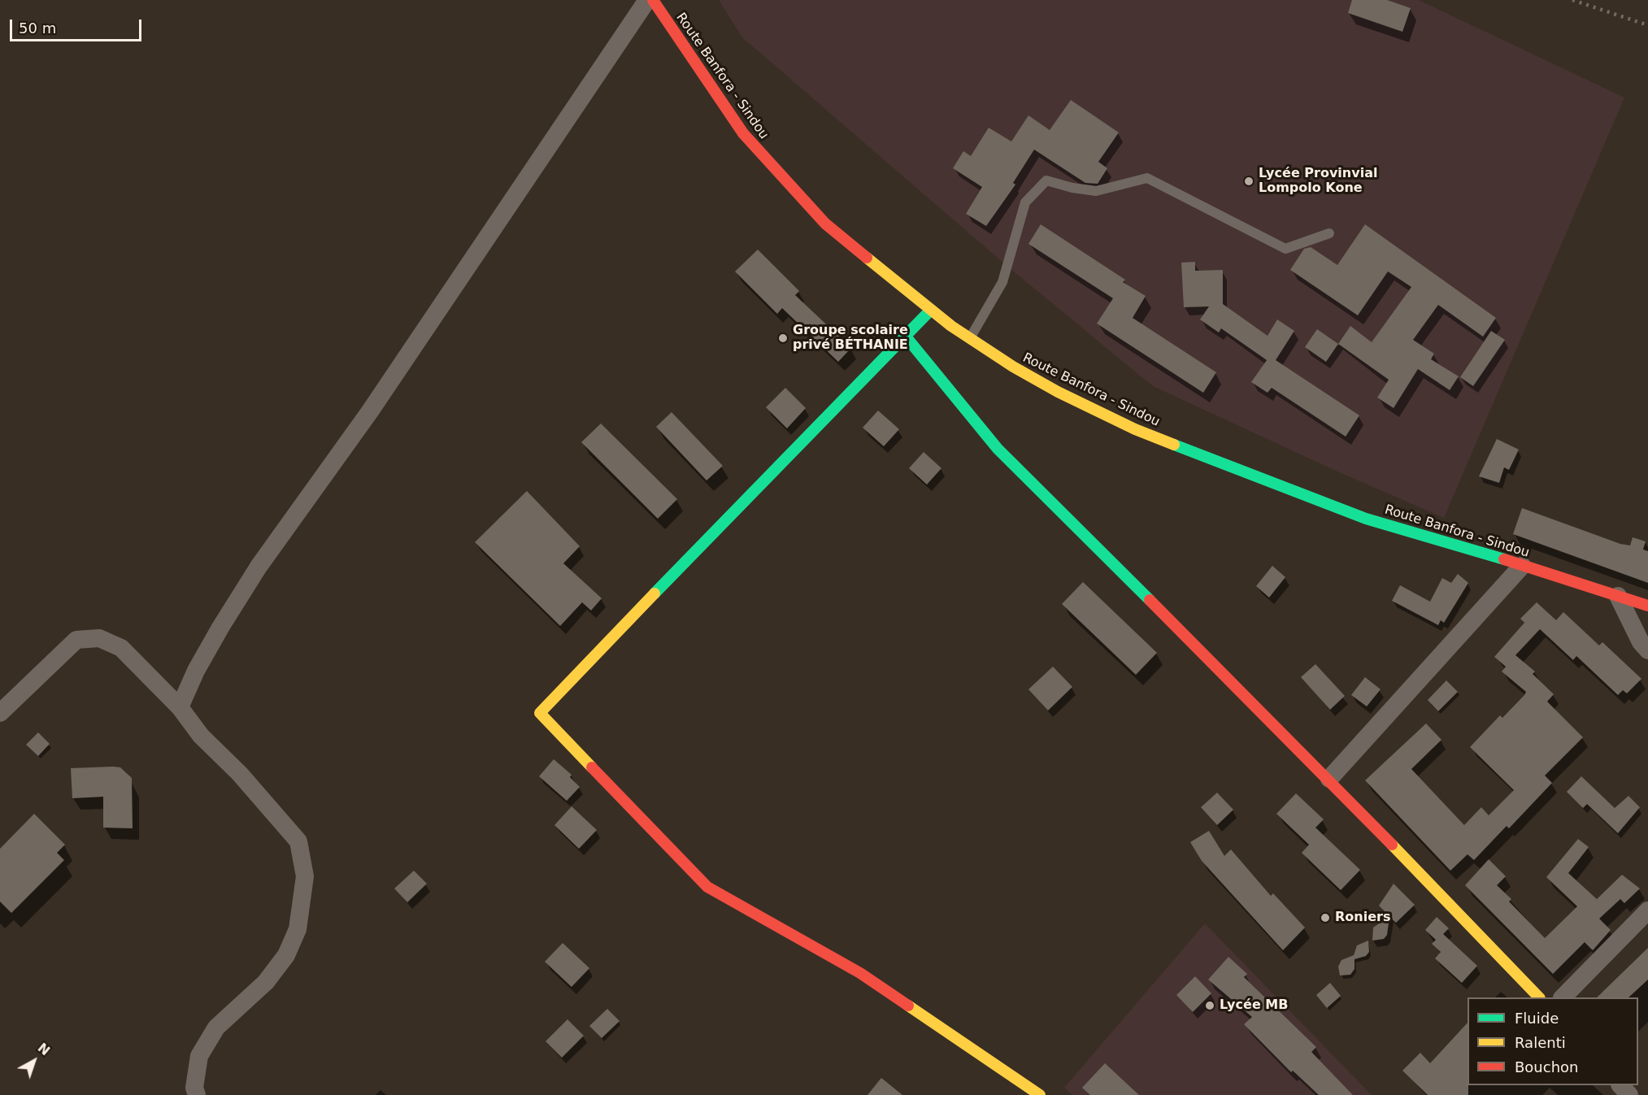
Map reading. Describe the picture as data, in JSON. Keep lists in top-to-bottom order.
{
  "streets": {
    "street": ["Route Banfora - Sindou"]
  },
  "places": [
    "Lycée Provinvial Lompolo Kone",
    "Groupe scolaire privé BÉTHANIE",
    "Roniers",
    "Lycée MB"
  ],
  "legend": ["Fluide", "Ralenti", "Bouchon"],
  "scale_bar": "50 m",
  "north": "top right"
}
